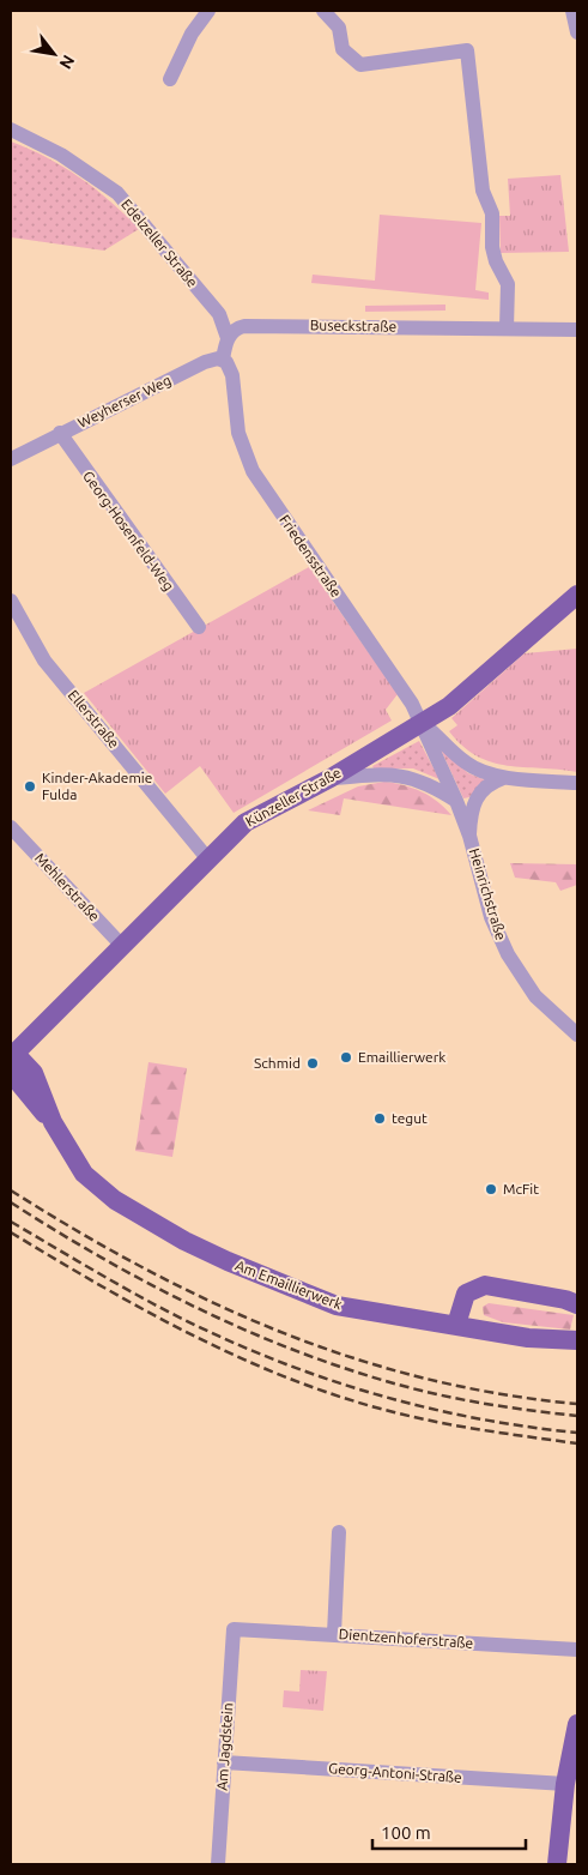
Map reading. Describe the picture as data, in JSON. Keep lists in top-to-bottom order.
{
  "streets": {
    "main road": ["Künzeller Straße", "Am Emaillierwerk"],
    "street": [
      "Edelzeller Straße",
      "Buseckstraße",
      "Weyherser Weg",
      "Georg-Hosenfeld-Weg",
      "Friedensstraße",
      "Ellerstraße",
      "Mehlerstraße",
      "Heinrichstraße",
      "Dientzenhoferstraße",
      "Am Jagdstein",
      "Georg-Antoni-Straße"
    ]
  },
  "crossings": [
    ["Edelzeller Straße", "Buseckstraße"],
    ["Weyherser Weg", "Georg-Hosenfeld-Weg"],
    ["Weyherser Weg", "Friedensstraße"],
    ["Friedensstraße", "Künzeller Straße"],
    ["Friedensstraße", "Heinrichstraße"],
    ["Ellerstraße", "Künzeller Straße"],
    ["Künzeller Straße", "Mehlerstraße"],
    ["Künzeller Straße", "Heinrichstraße"],
    ["Künzeller Straße", "Am Emaillierwerk"],
    ["Dientzenhoferstraße", "Am Jagdstein"],
    ["Am Jagdstein", "Georg-Antoni-Straße"]
  ],
  "places": [
    "Kinder-Akademie Fulda",
    "Emaillierwerk",
    "Schmid",
    "tegut",
    "McFit"
  ],
  "scale_bar": "100 m",
  "north": "bottom right"
}
